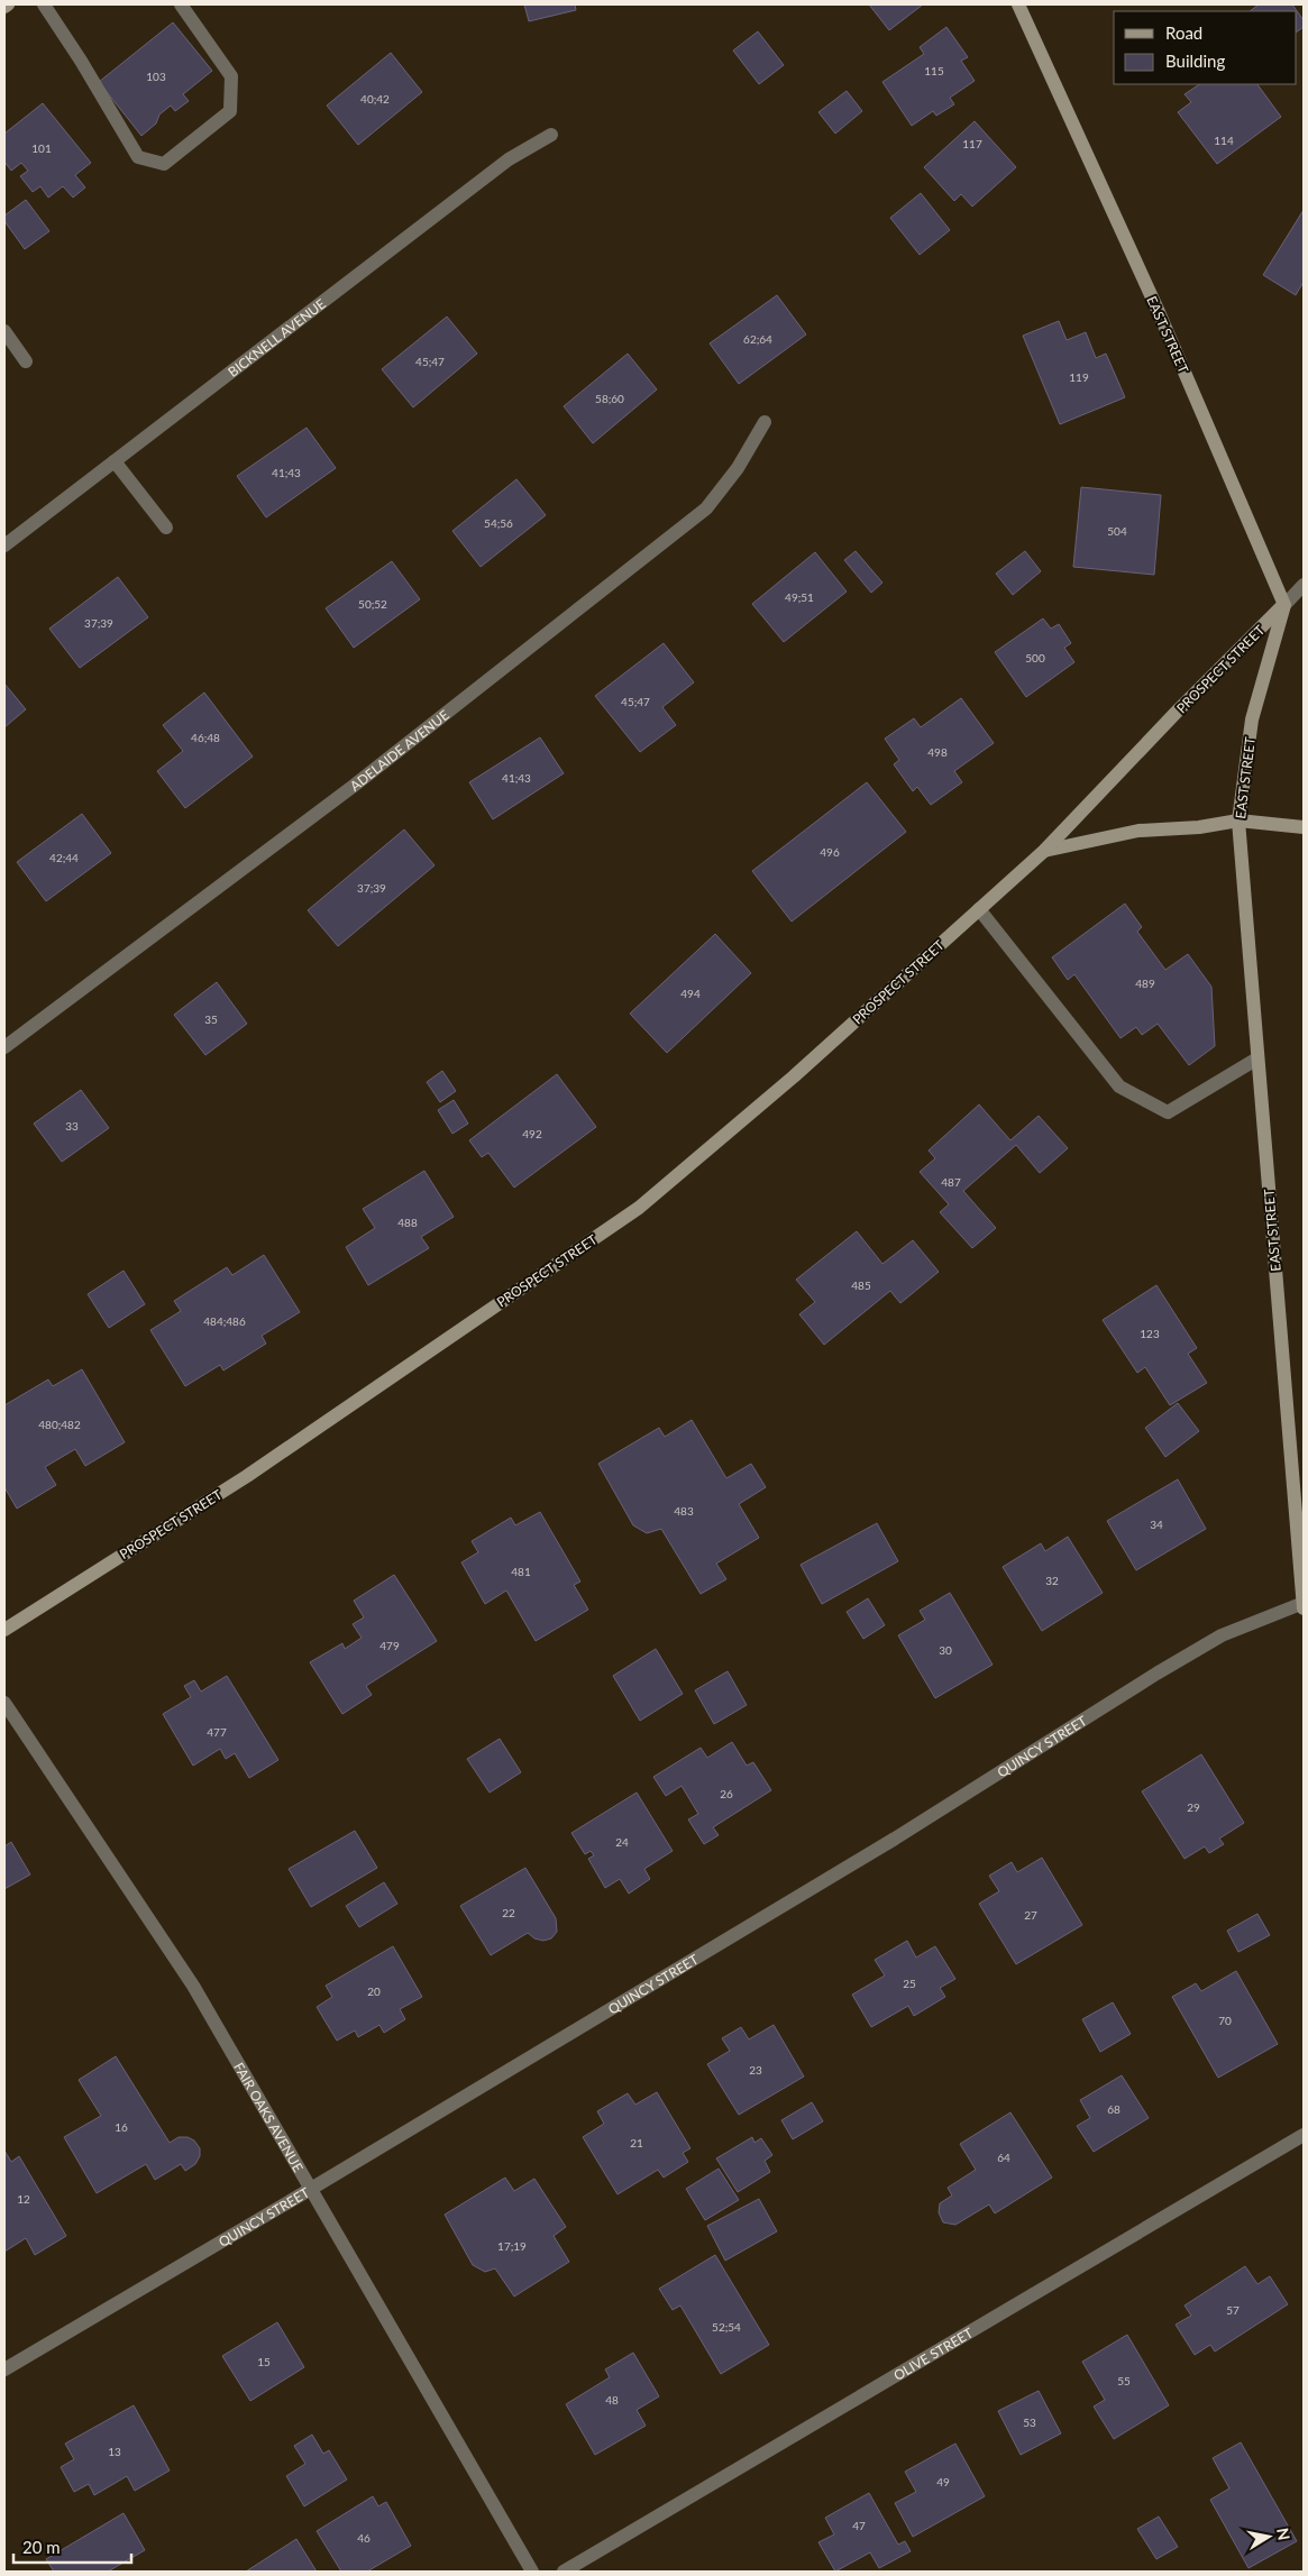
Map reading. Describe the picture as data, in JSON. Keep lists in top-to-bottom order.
{
  "streets": {
    "street": [
      "EAST STREET",
      "BICKNELL AVENUE",
      "PROSPECT STREET",
      "ADELAIDE AVENUE",
      "QUINCY STREET",
      "FAIR OAKS AVENUE",
      "OLIVE STREET"
    ]
  },
  "crossings": [
    ["EAST STREET", "PROSPECT STREET"],
    ["EAST STREET", "QUINCY STREET"],
    ["QUINCY STREET", "FAIR OAKS AVENUE"]
  ],
  "house_numbers": [
    "115",
    "103",
    "40;42",
    "114",
    "117",
    "101",
    "62;64",
    "45;47",
    "119",
    "58;60",
    "41;43",
    "54;56",
    "504",
    "49;51",
    "50;52",
    "37;39",
    "500",
    "45;47",
    "46;48",
    "498",
    "41;43",
    "496",
    "42;44",
    "37;39",
    "489",
    "494",
    "35",
    "33",
    "492",
    "487",
    "488",
    "485",
    "484;486",
    "123",
    "480;482",
    "483",
    "34",
    "481",
    "32",
    "479",
    "30",
    "477",
    "26",
    "29",
    "24",
    "22",
    "27",
    "25",
    "20",
    "70",
    "23",
    "68",
    "16",
    "21",
    "64",
    "12",
    "17;19",
    "57",
    "52;54",
    "15",
    "55",
    "48",
    "53",
    "13",
    "49",
    "47",
    "46"
  ],
  "legend": ["Road", "Building"],
  "scale_bar": "20 m",
  "north": "right"
}
